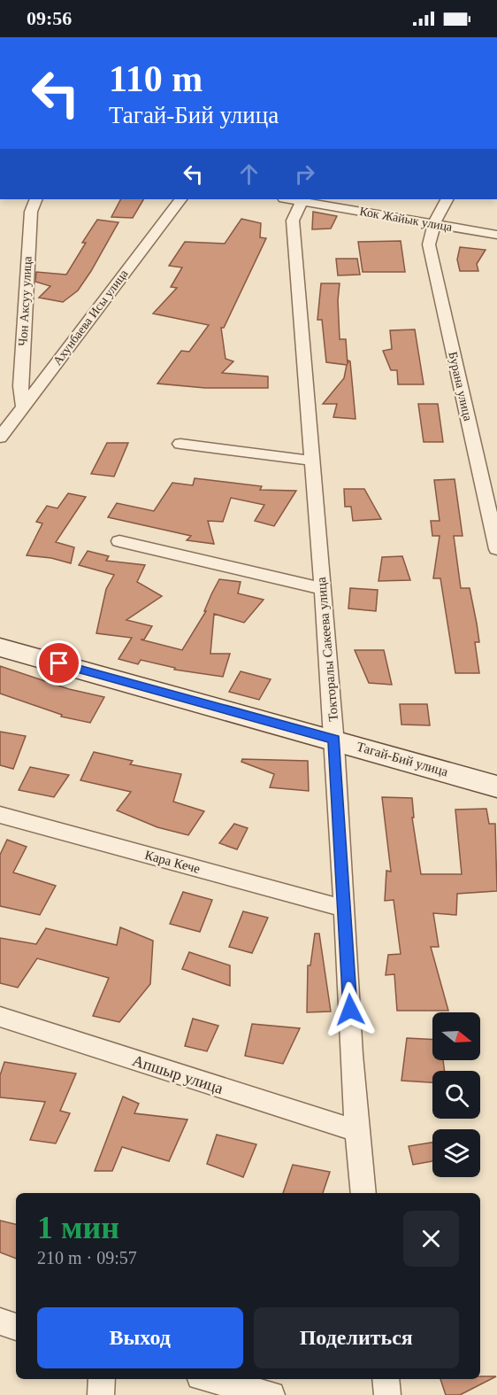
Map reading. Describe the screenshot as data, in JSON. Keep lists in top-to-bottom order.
{
  "streets": {
    "street": [
      "Кок Жайык улица",
      "Чон Аксуу улица",
      "Ахунбаева Исы улица",
      "Бурана улица",
      "Токторалы Сакеева улица",
      "Тагай-Бий улица",
      "Кара Кече",
      "Апшыр улица"
    ]
  },
  "crossings": [
    ["Кок Жайык улица", "Бурана улица"],
    ["Кок Жайык улица", "Токторалы Сакеева улица"],
    ["Чон Аксуу улица", "Ахунбаева Исы улица"],
    ["Токторалы Сакеева улица", "Тагай-Бий улица"],
    ["Токторалы Сакеева улица", "Кара Кече"],
    ["Токторалы Сакеева улица", "Апшыр улица"]
  ],
  "north": "right",
  "page": {
    "status": "09:56",
    "turn": ["110 m", "Тагай-Бий улица"],
    "heading": ["1 мин", "210 m · 09:57"],
    "buttons": ["Выход", "Поделиться"]
  }
}
